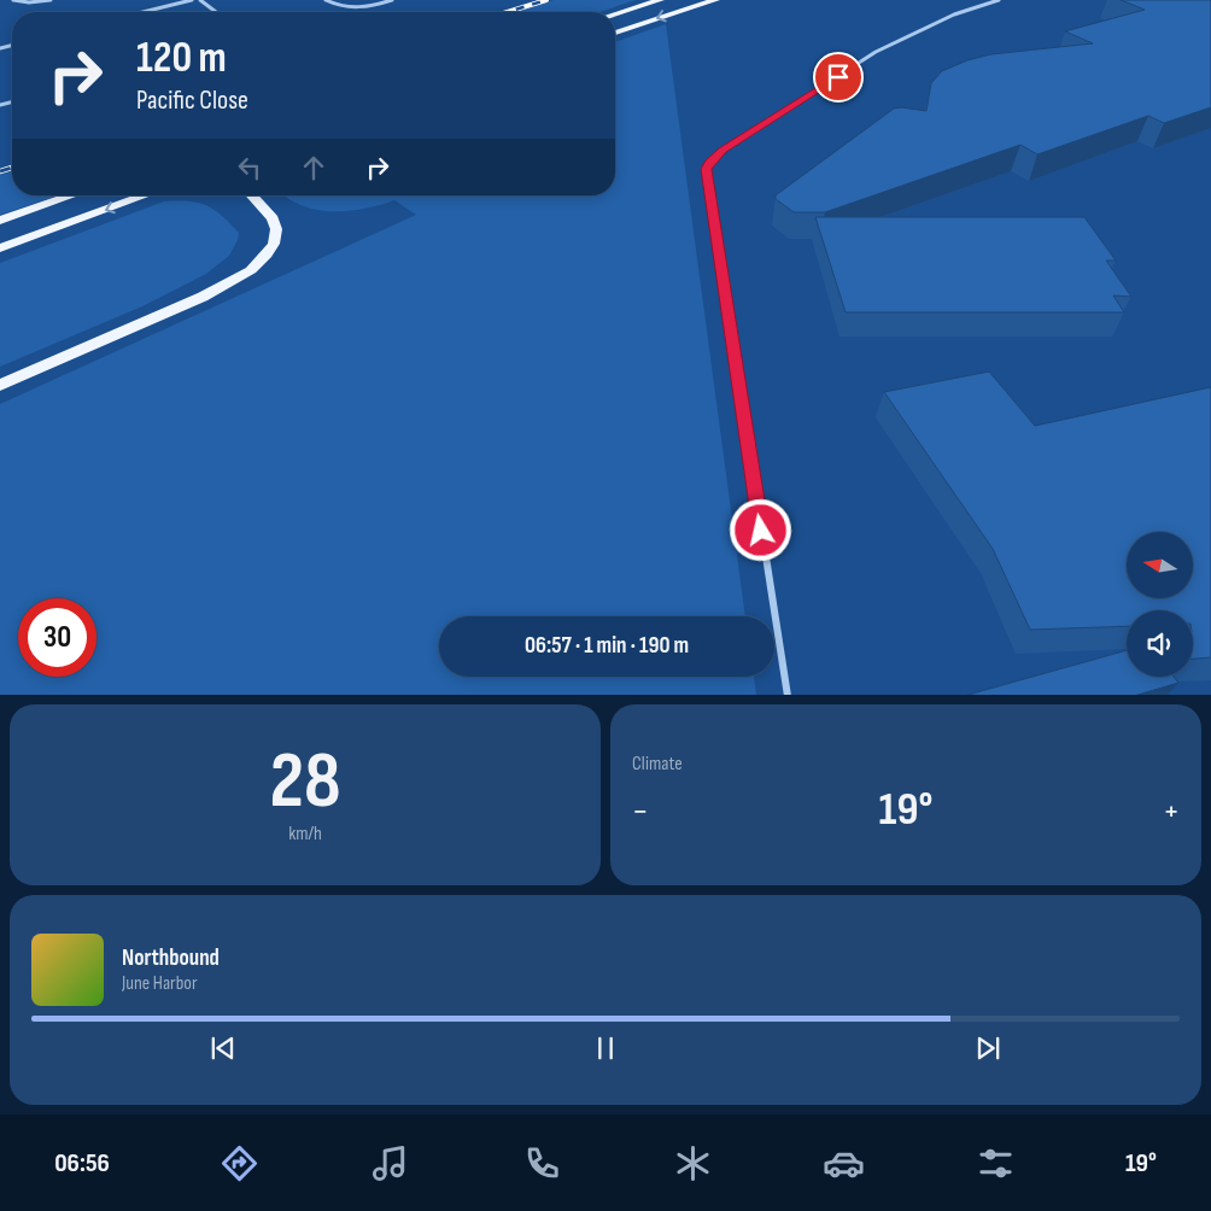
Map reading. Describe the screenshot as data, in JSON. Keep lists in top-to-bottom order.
{
  "north": "left",
  "page": {
    "turn": ["120 m", "Pacific Close"],
    "limit": "30",
    "trip": "06:57 · 1 min · 190 m",
    "tile": [
      ["28", "km/h"],
      "Climate"
    ],
    "heat": ["−", "19°", "+"],
    "song": ["Northbound", "June Harbor"],
    "tabs": ["06:56", "19°"]
  }
}
